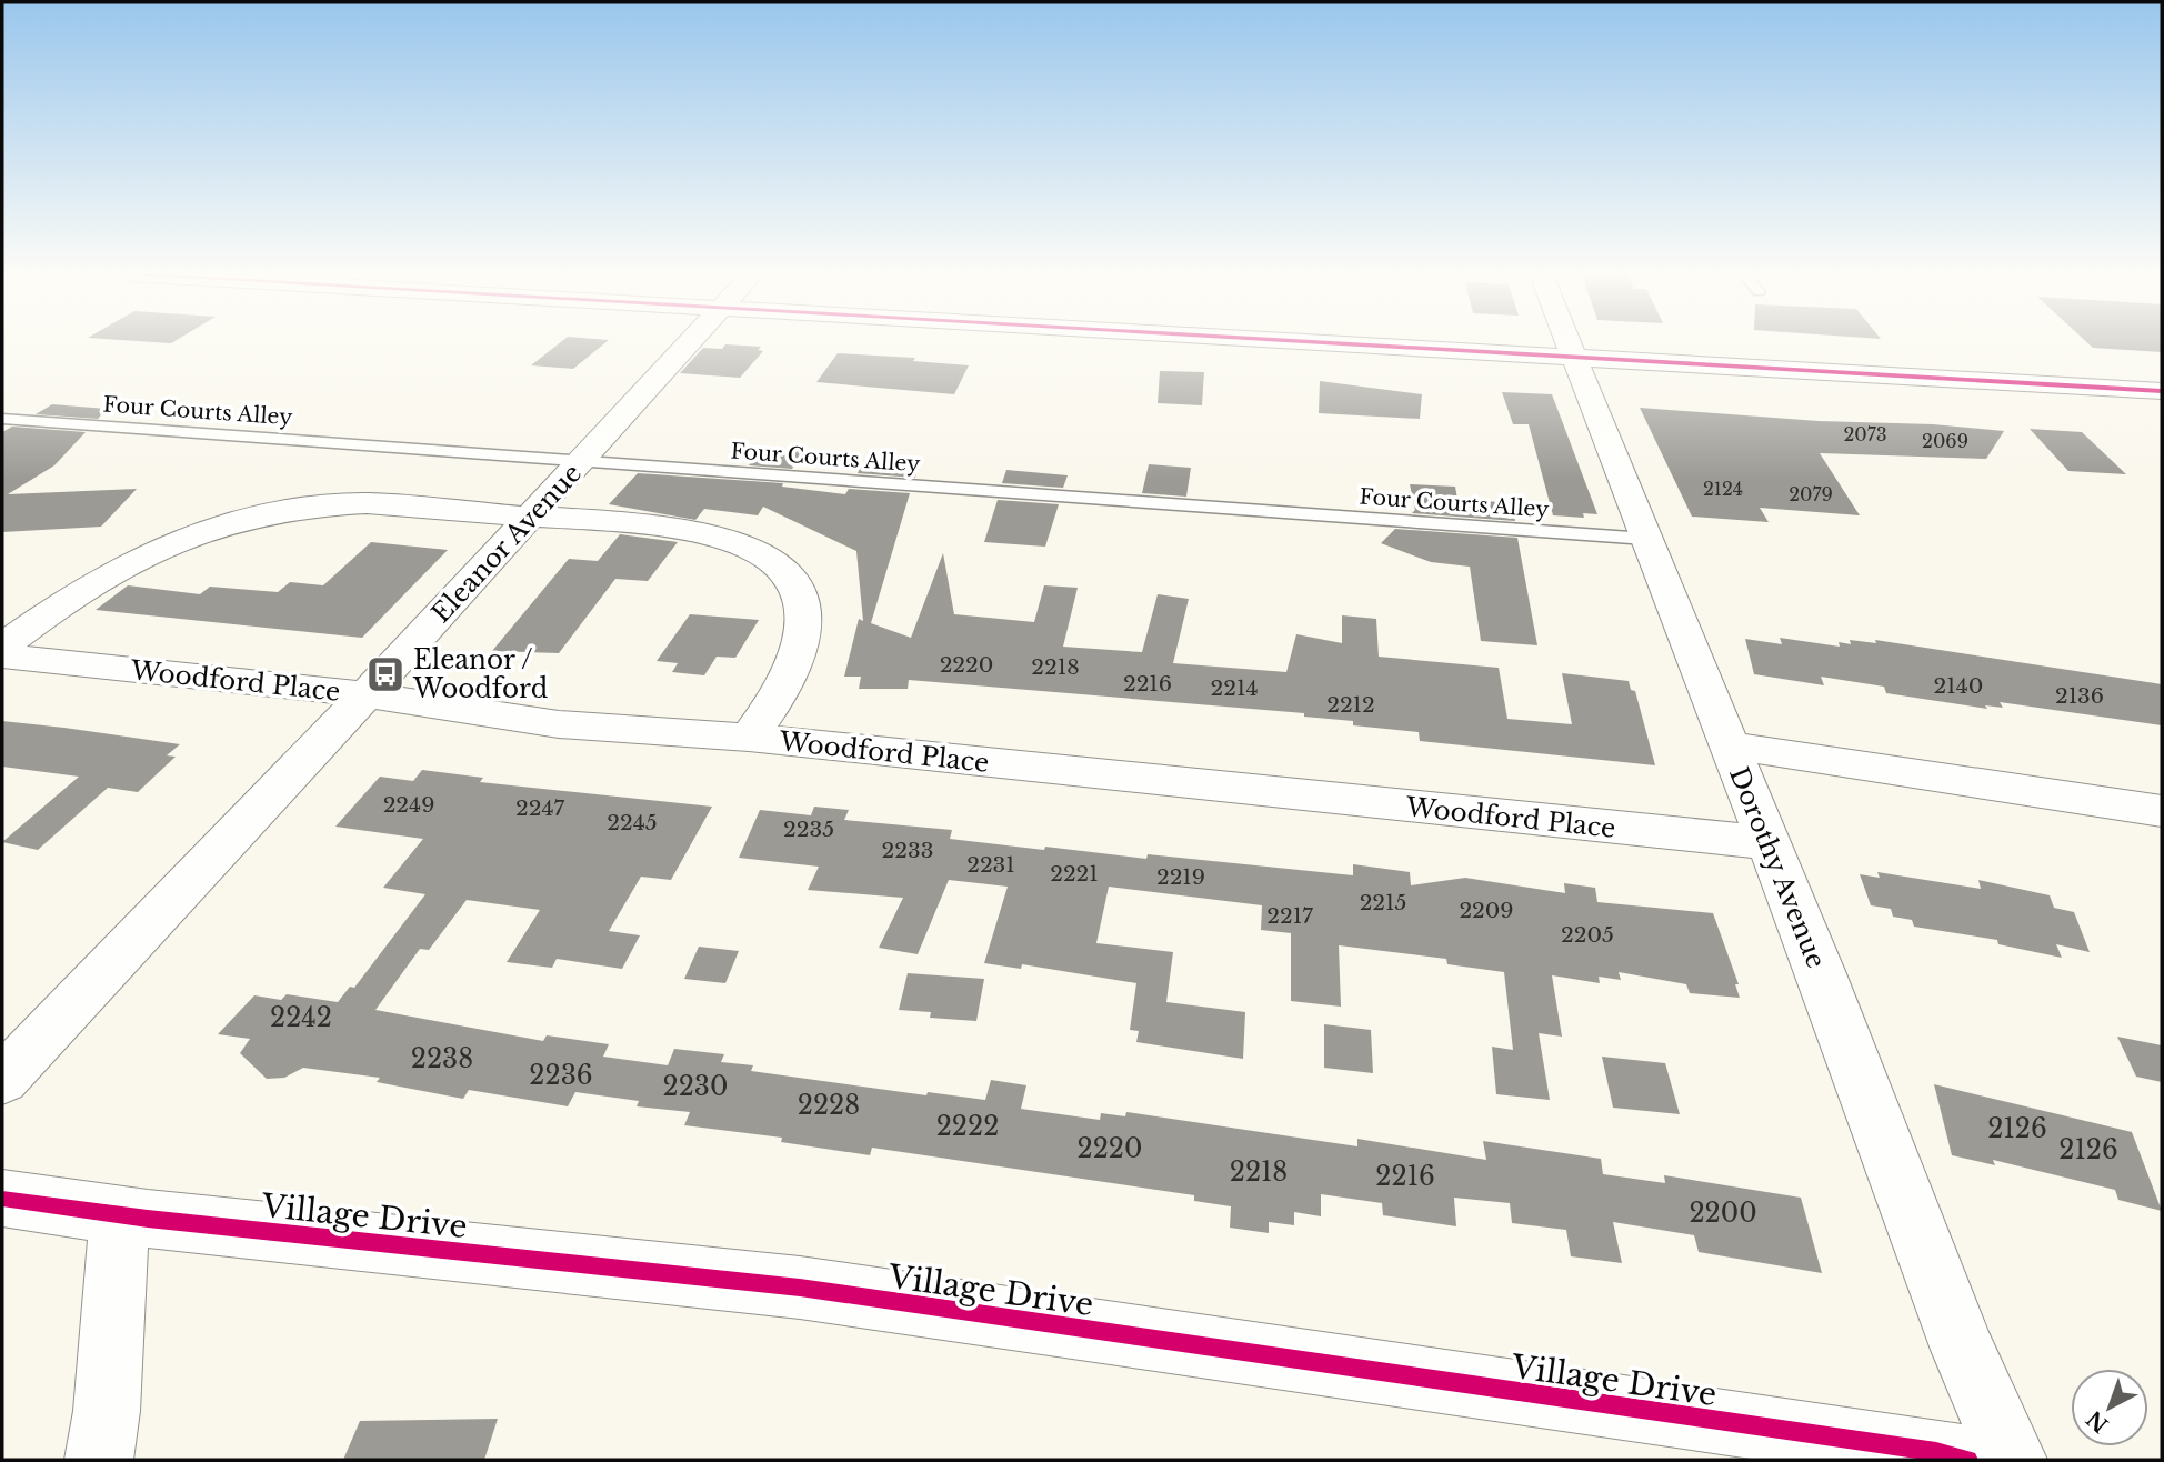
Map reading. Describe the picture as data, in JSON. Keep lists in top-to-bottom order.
{
  "streets": {
    "street": [
      "Eleanor Avenue",
      "Woodford Place",
      "Dorothy Avenue",
      "Village Drive"
    ],
    "lane": ["Four Courts Alley"]
  },
  "crossings": [
    ["Four Courts Alley", "Eleanor Avenue"],
    ["Four Courts Alley", "Dorothy Avenue"],
    ["Eleanor Avenue", "Woodford Place"],
    ["Woodford Place", "Dorothy Avenue"]
  ],
  "places": {
    "bus stop": ["Eleanor / Woodford"]
  },
  "house_numbers": [
    "2073",
    "2069",
    "2124",
    "2079",
    "2220",
    "2218",
    "2216",
    "2140",
    "2214",
    "2136",
    "2212",
    "2249",
    "2247",
    "2245",
    "2235",
    "2233",
    "2231",
    "2221",
    "2219",
    "2215",
    "2209",
    "2217",
    "2205",
    "2242",
    "2238",
    "2236",
    "2230",
    "2228",
    "2222",
    "2126",
    "2220",
    "2126",
    "2218",
    "2216",
    "2200"
  ],
  "north": "bottom left"
}
